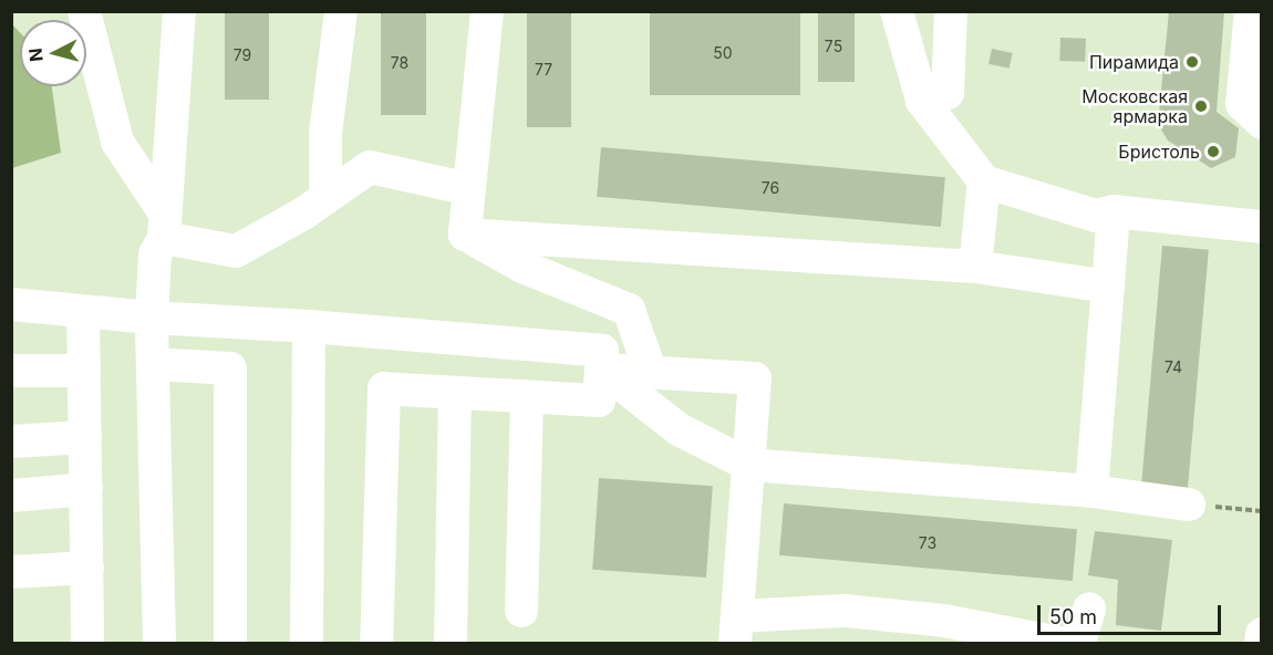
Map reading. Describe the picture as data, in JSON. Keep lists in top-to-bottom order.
{
  "places": ["Пирамида", "Московская ярмарка", "Бристоль"],
  "house_numbers": [
    "75",
    "50",
    "79",
    "78",
    "77",
    "76",
    "74",
    "73"
  ],
  "scale_bar": "50 m",
  "north": "left"
}
